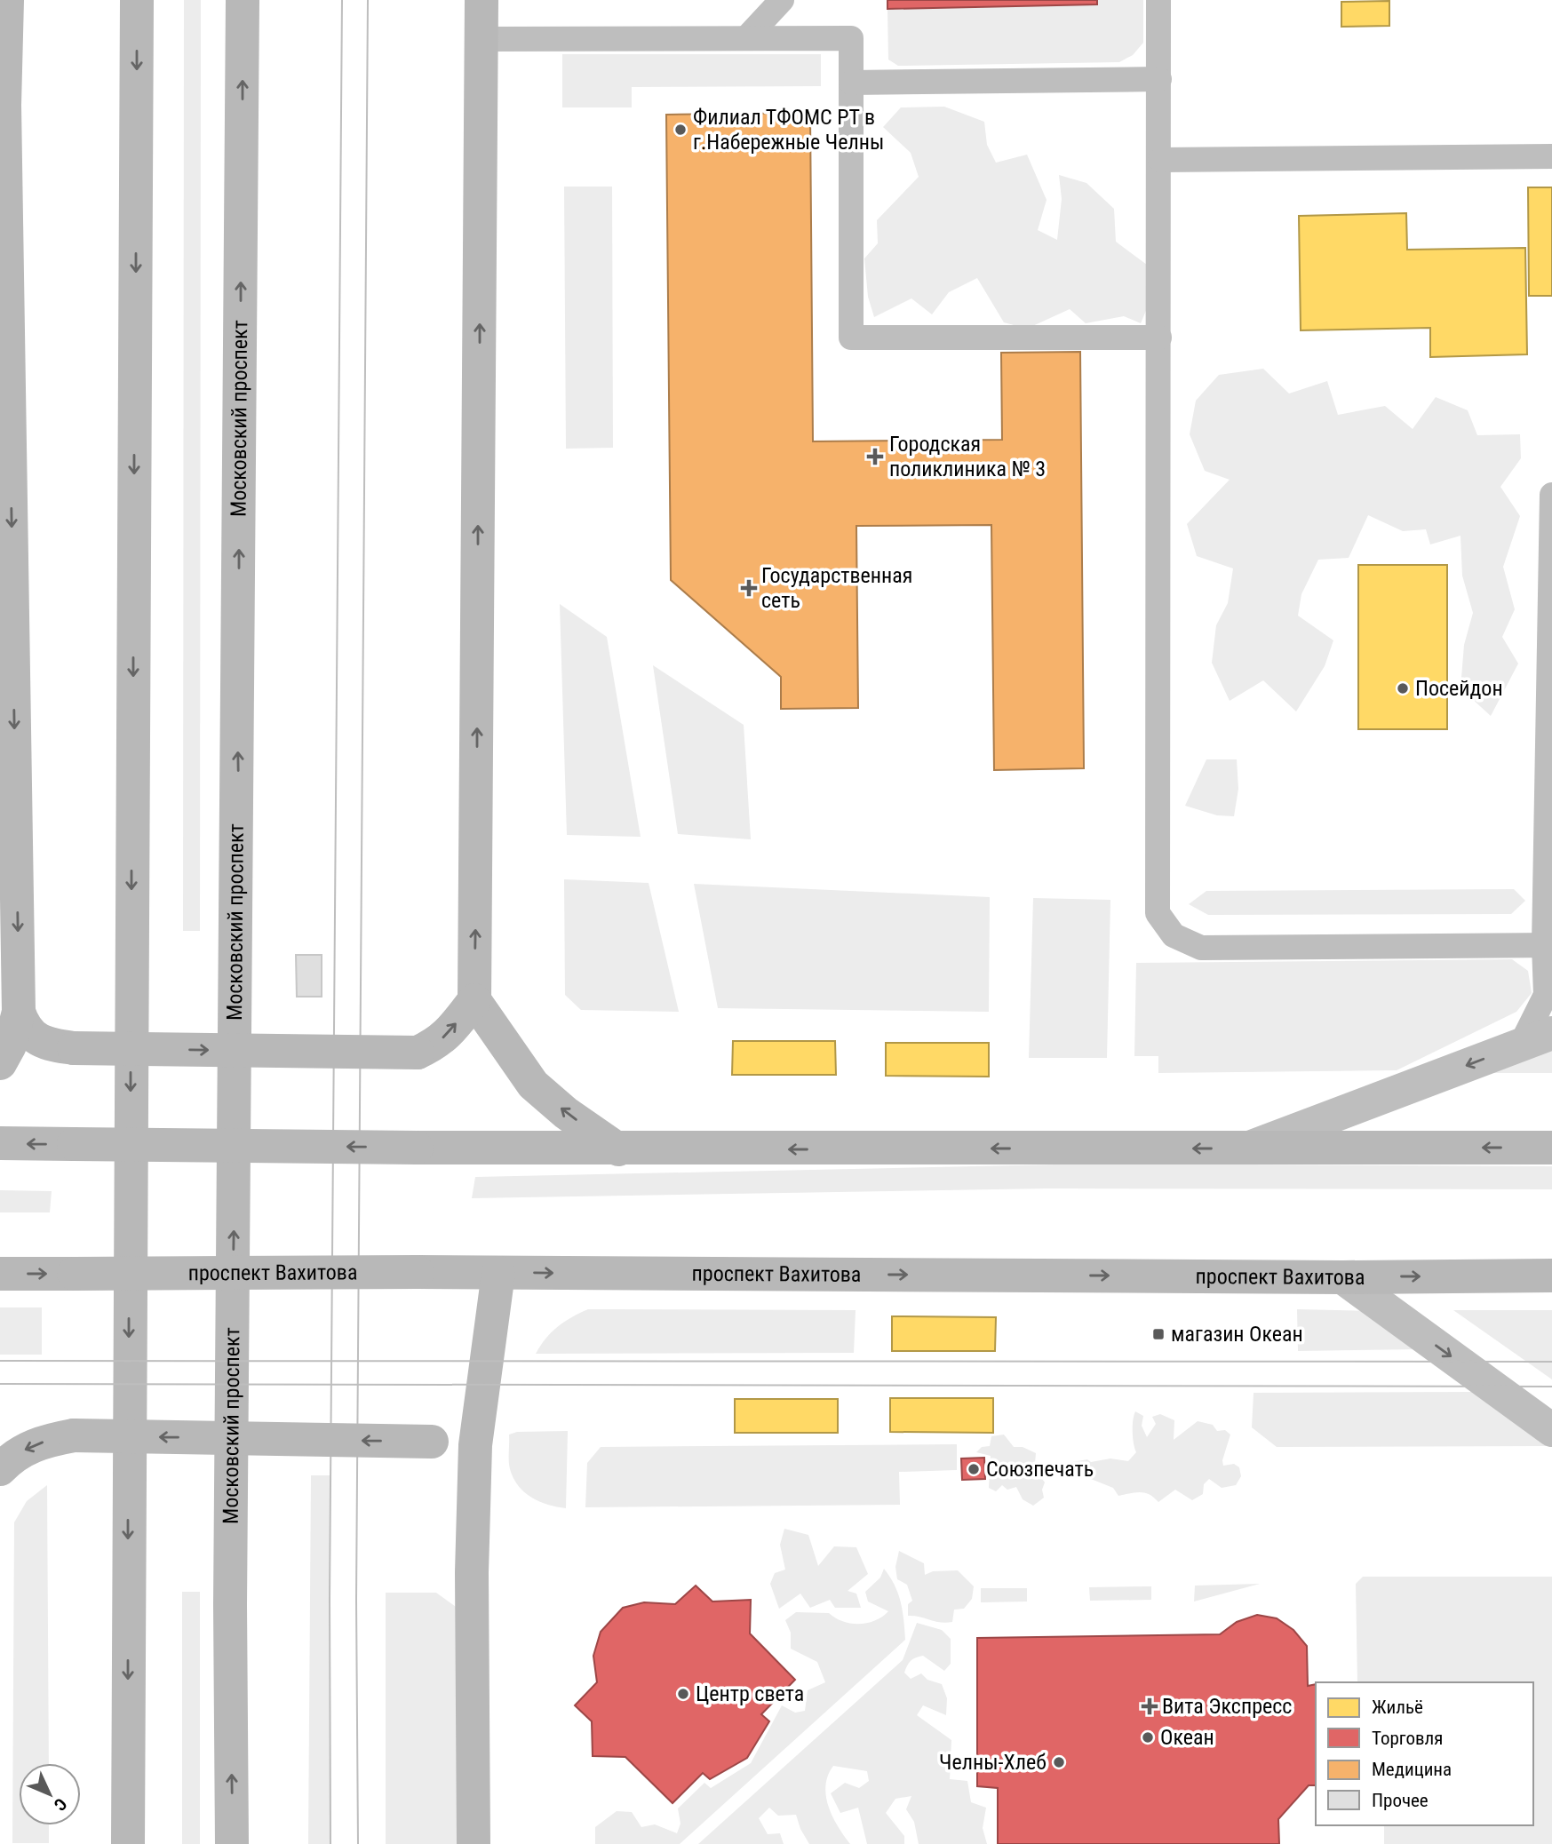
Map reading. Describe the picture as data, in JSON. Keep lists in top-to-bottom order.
{
  "streets": {
    "main road": ["Московский проспект", "проспект Вахитова"]
  },
  "places": {
    "other": [
      "Филиал ТФОМС РТ в г.Набережные Челны",
      "Посейдон",
      "Союзпечать",
      "Центр света",
      "Океан",
      "Челны-Хлеб"
    ],
    "health": ["Городская поликлиника № 3", "Государственная сеть", "Вита Экспресс"],
    "transit": ["магазин Океан"]
  },
  "legend": [
    "Жильё",
    "Торговля",
    "Медицина",
    "Прочее"
  ],
  "north": "bottom right"
}
